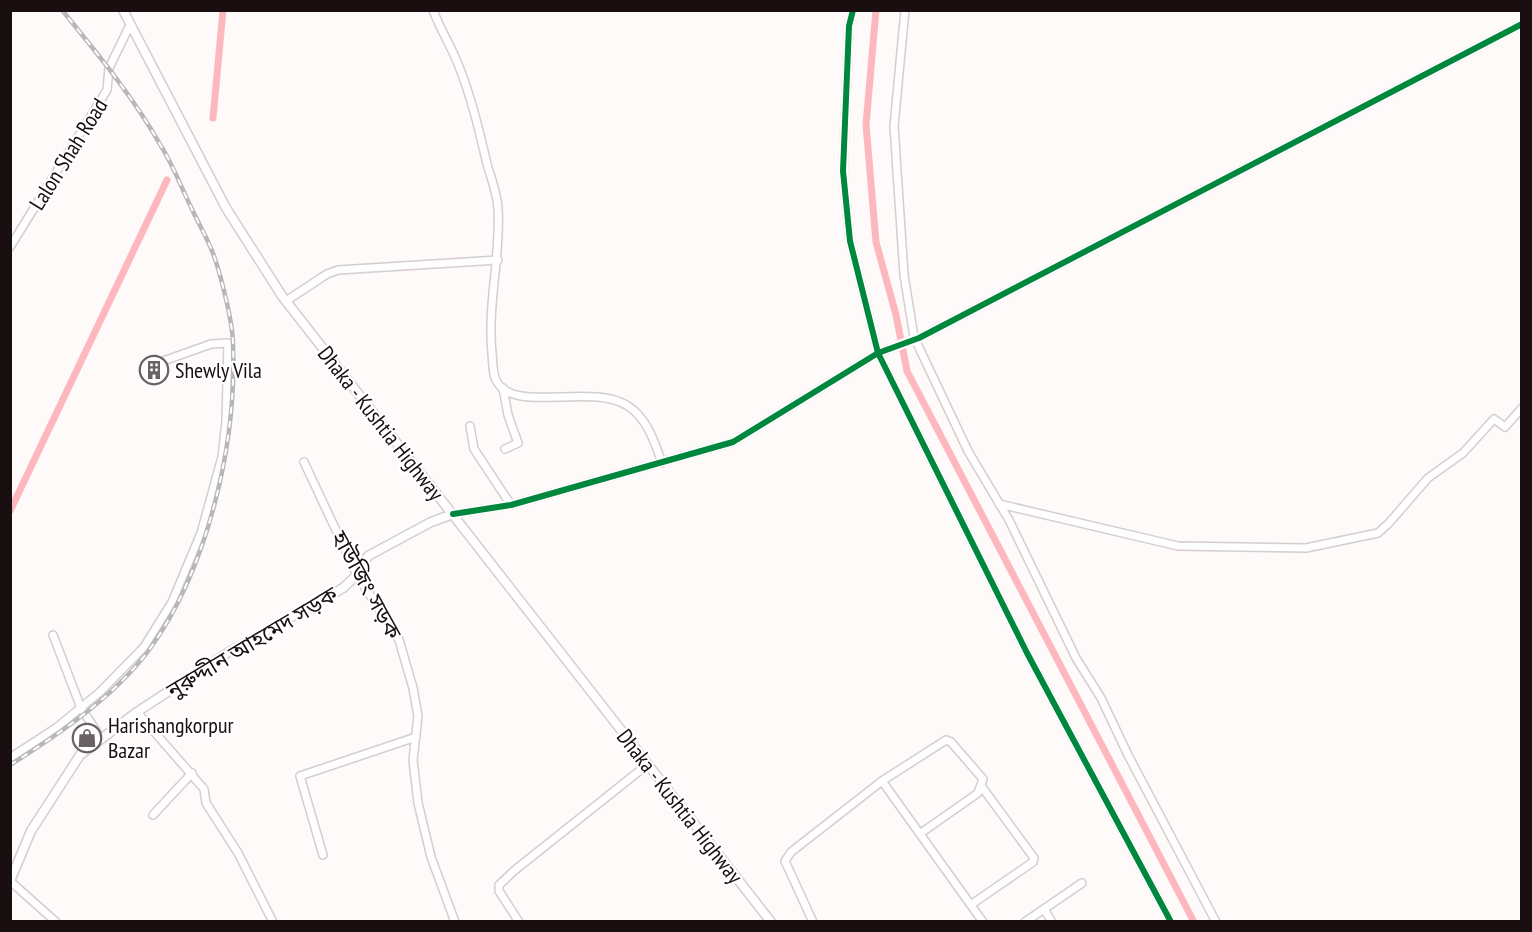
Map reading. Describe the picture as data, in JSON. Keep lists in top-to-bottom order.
{
  "streets": {
    "main road": ["Dhaka - Kushtia Highway", "নুরুদ্দীন আহমেদ সড়ক"],
    "street": ["Lalon Shah Road", "হাউজিং সড়ক"]
  },
  "crossings": [
    ["Lalon Shah Road", "Dhaka - Kushtia Highway"],
    ["Dhaka - Kushtia Highway", "নুরুদ্দীন আহমেদ সড়ক"],
    ["হাউজিং সড়ক", "নুরুদ্দীন আহমেদ সড়ক"]
  ],
  "places": {
    "building": ["Shewly Vila"],
    "shop": ["Harishangkorpur Bazar"]
  }
}
